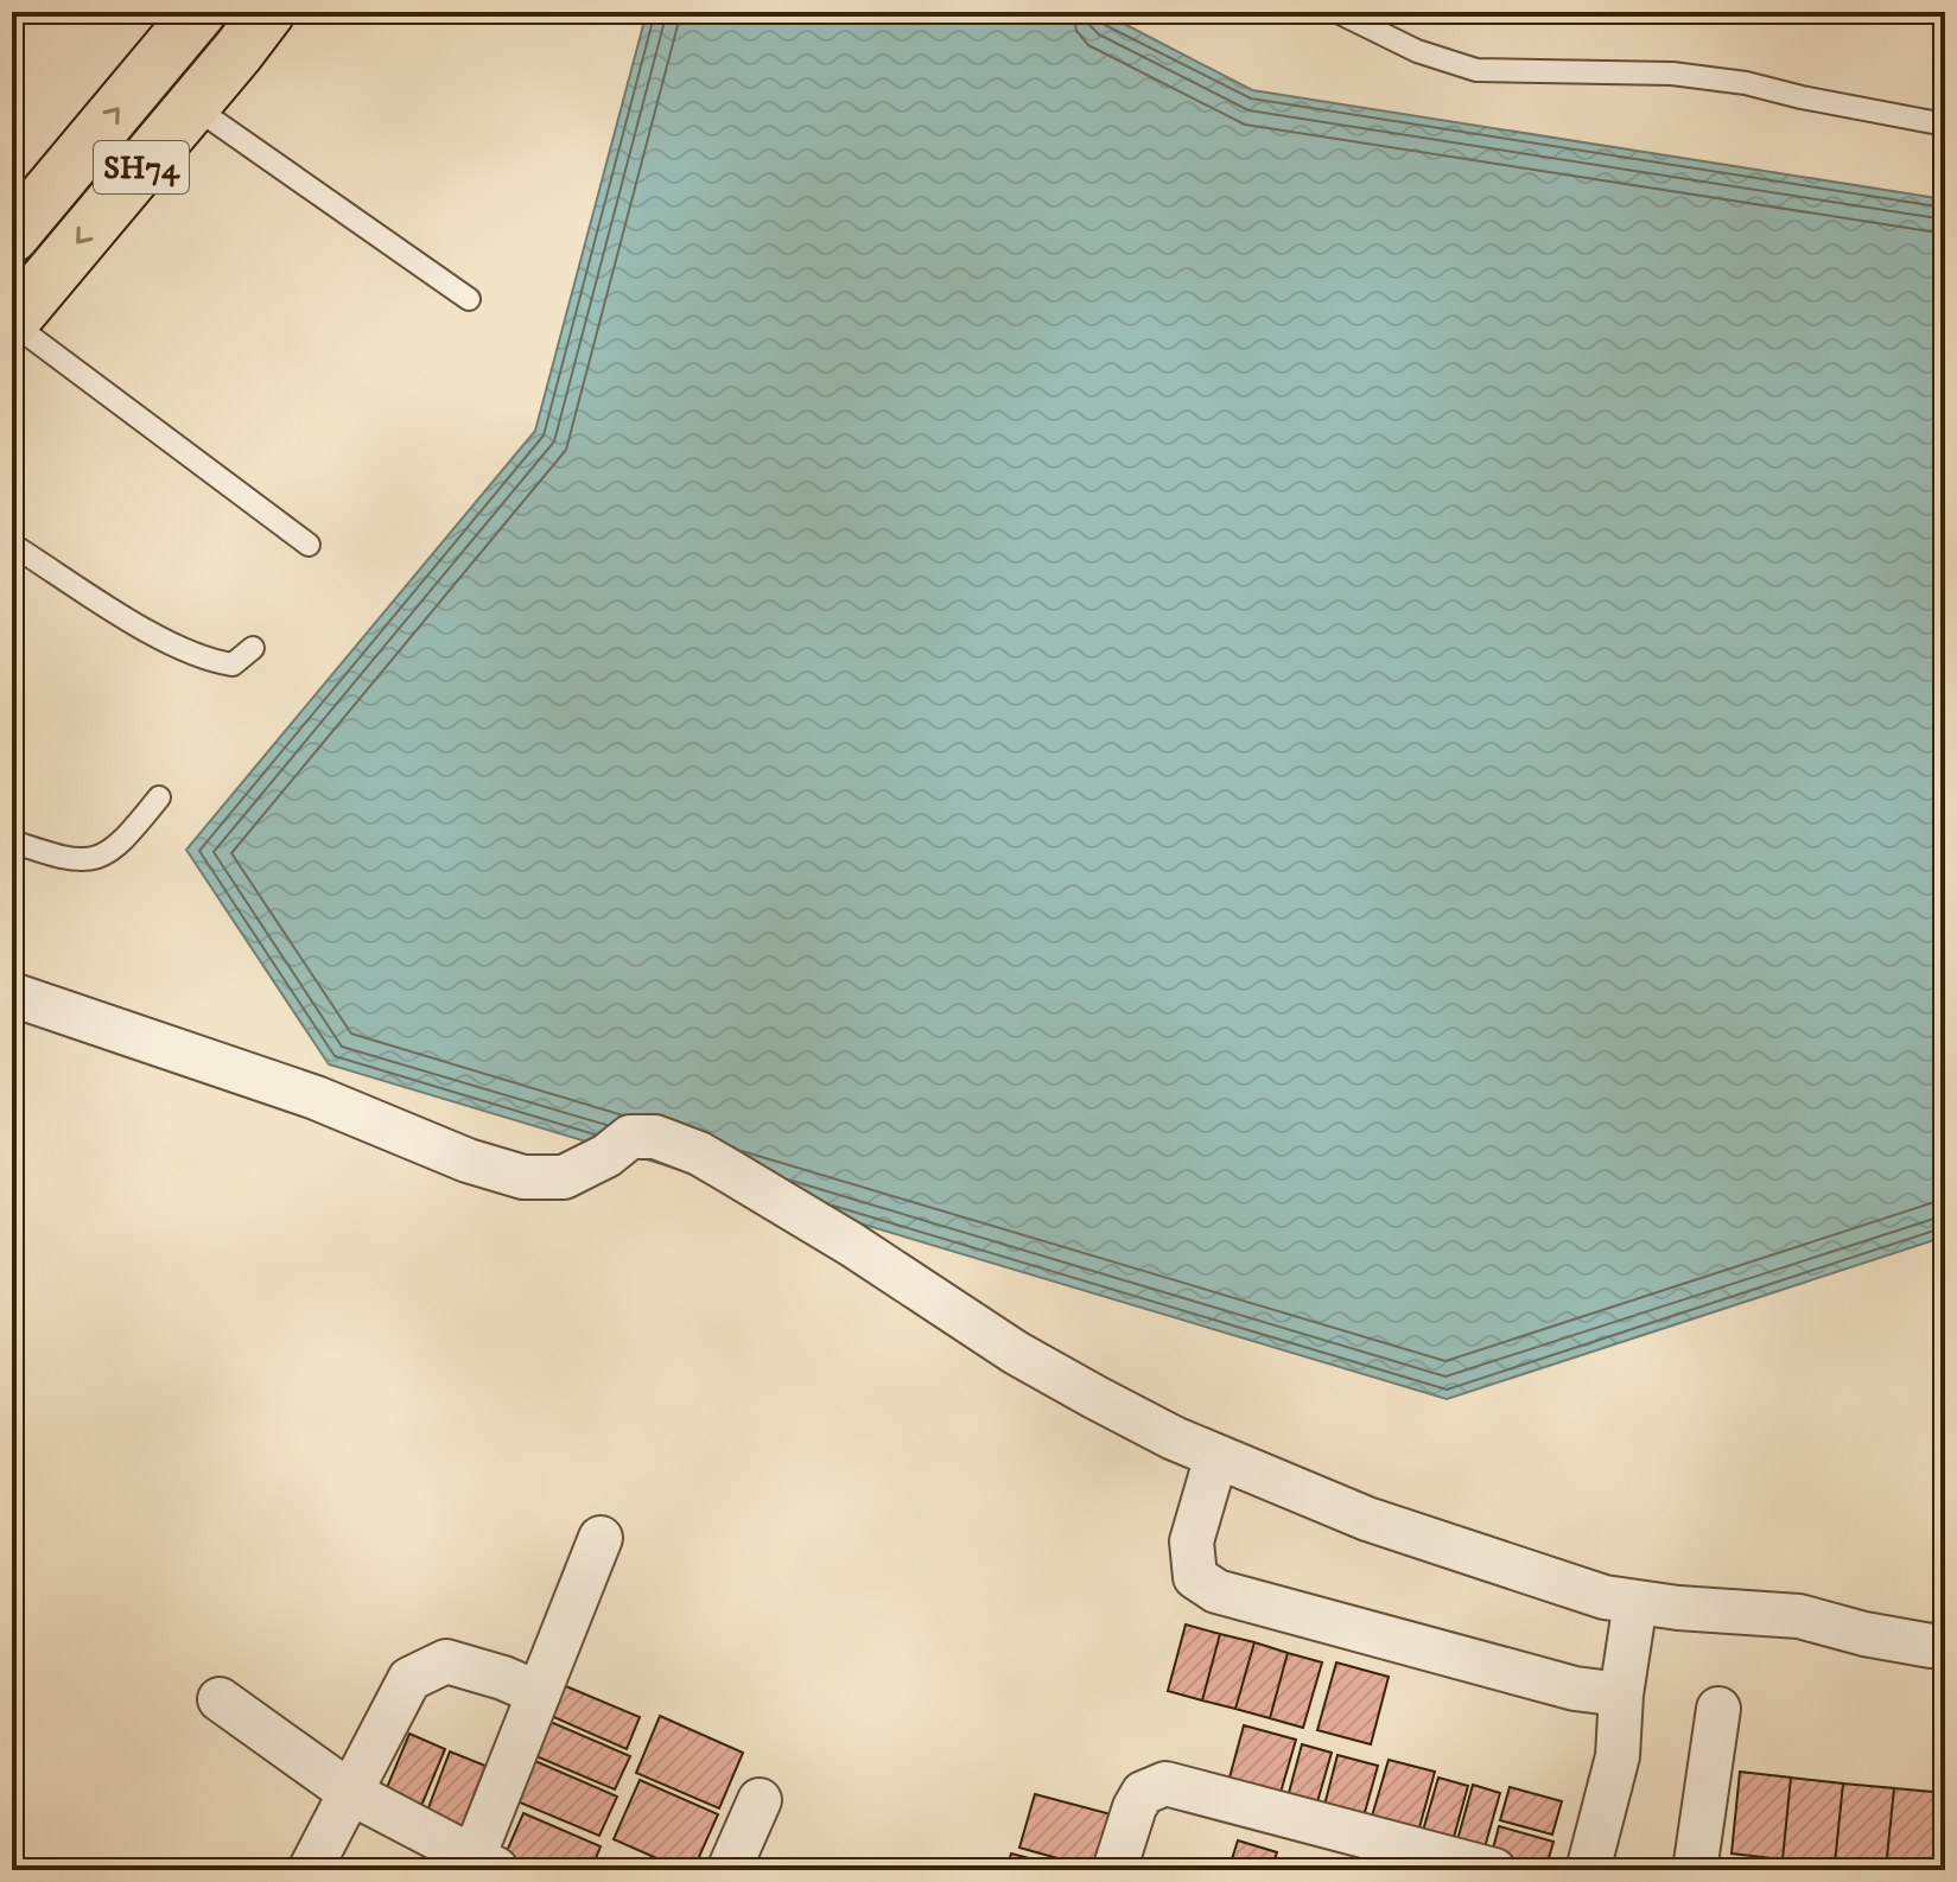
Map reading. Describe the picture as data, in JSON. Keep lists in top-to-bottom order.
{
  "streets": {
    "main road": ["SH74"]
  }
}
